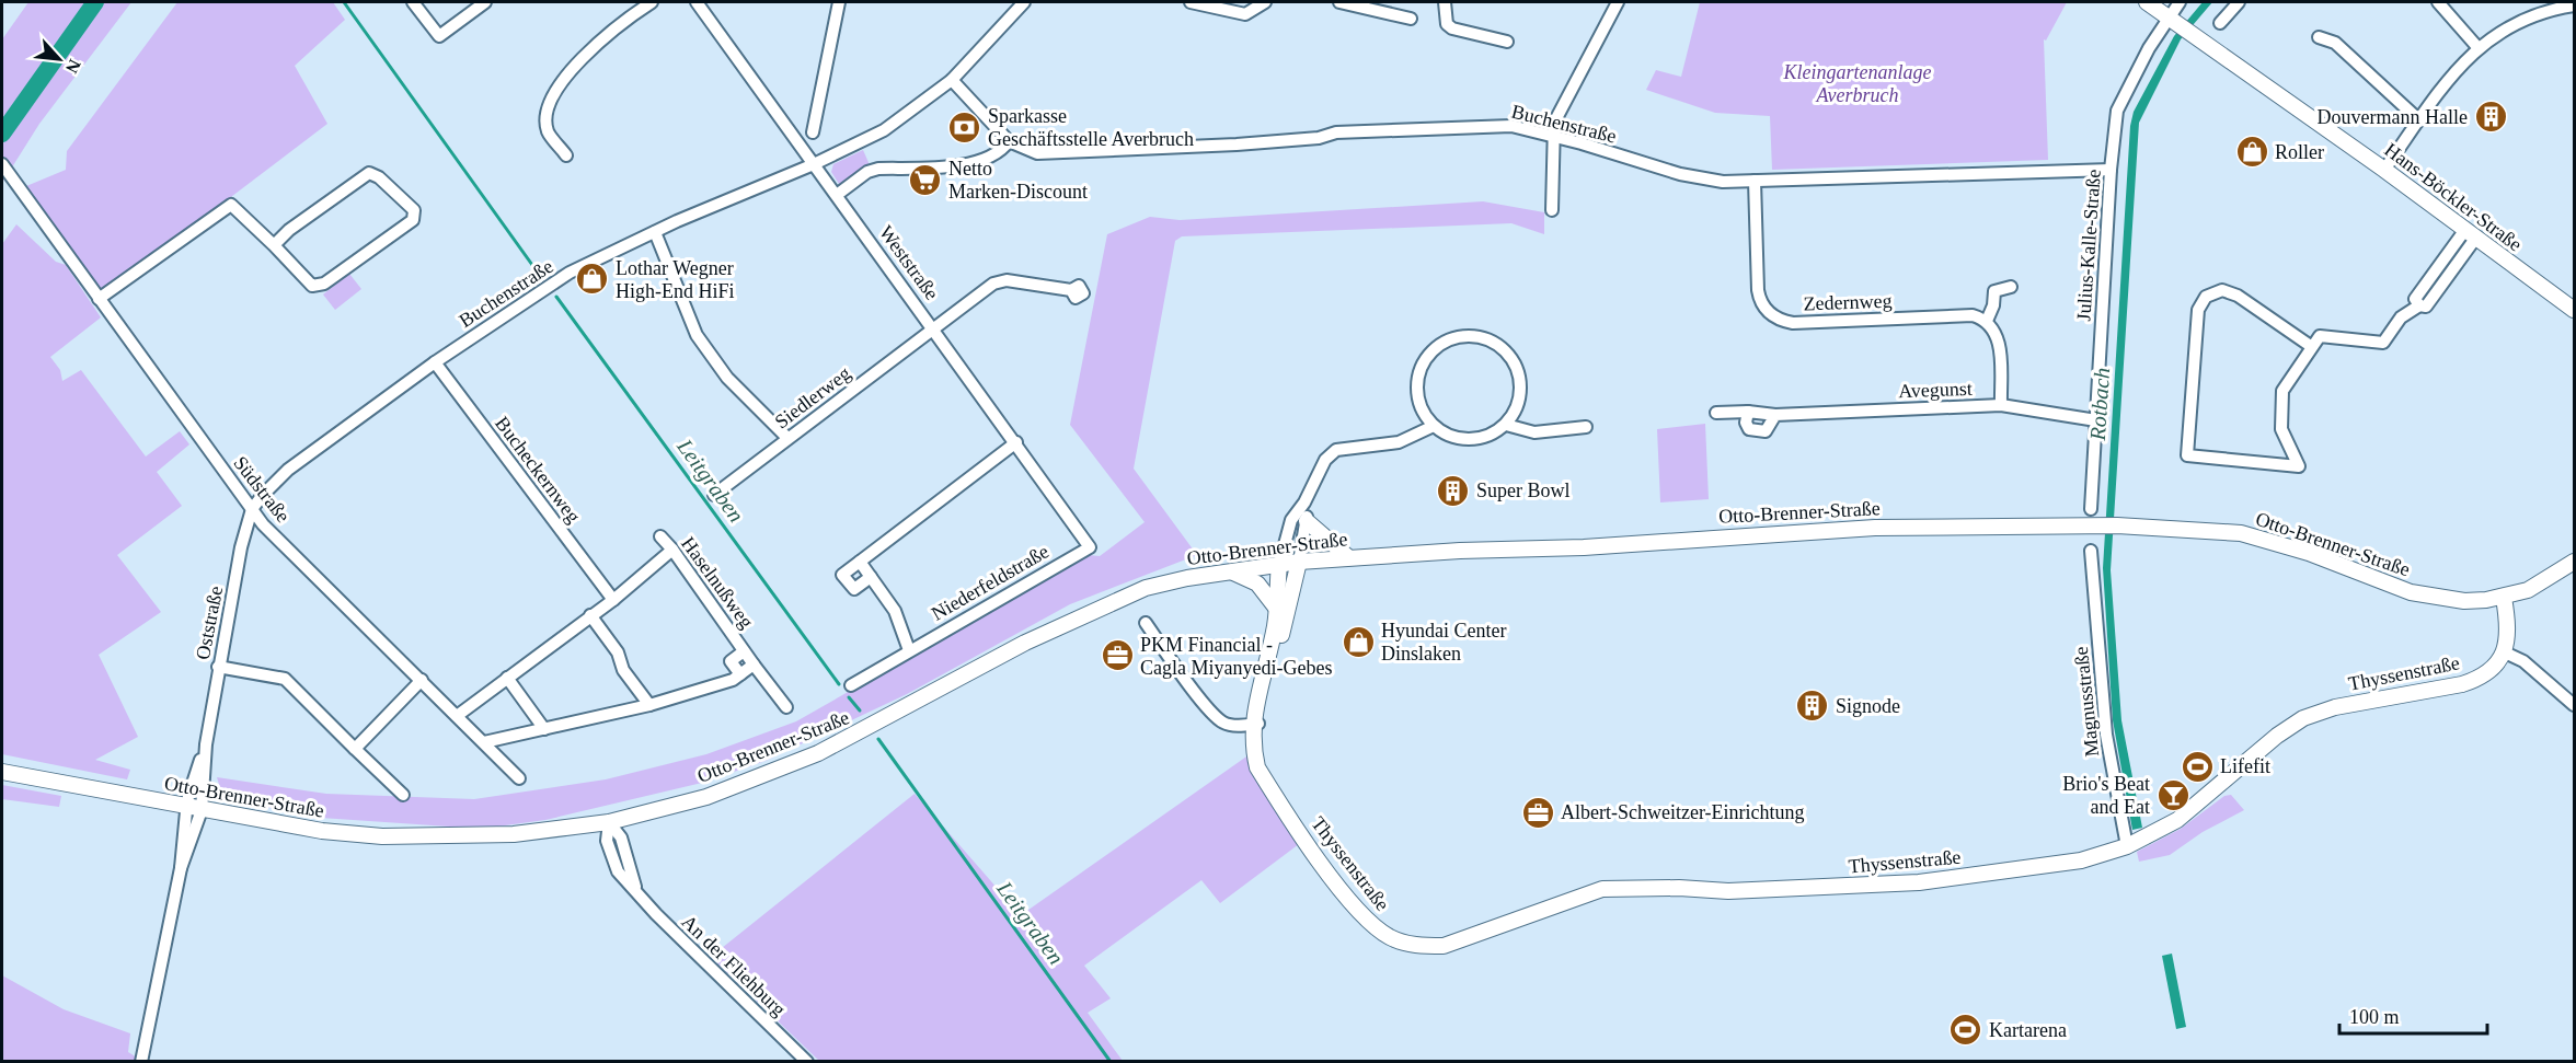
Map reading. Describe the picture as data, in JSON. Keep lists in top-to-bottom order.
{
  "streets": {
    "main road": ["Hans-Böckler-Straße", "Otto-Brenner-Straße", "Thyssenstraße"],
    "street": [
      "Buchenstraße",
      "Julius-Kalle-Straße",
      "Weststraße",
      "Zedernweg",
      "Avegunst",
      "Siedlerweg",
      "Bucheckernweg",
      "Südstraße",
      "Haselnußweg",
      "Niederfeldstraße",
      "Oststraße",
      "Magnusstraße",
      "An der Fliehburg"
    ]
  },
  "crossings": [
    ["Buchenstraße", "Julius-Kalle-Straße"],
    ["Buchenstraße", "Weststraße"],
    ["Buchenstraße", "Zedernweg"],
    ["Buchenstraße", "Bucheckernweg"],
    ["Buchenstraße", "Südstraße"],
    ["Buchenstraße", "Oststraße"],
    ["Hans-Böckler-Straße", "Julius-Kalle-Straße"],
    ["Julius-Kalle-Straße", "Avegunst"],
    ["Weststraße", "Siedlerweg"],
    ["Weststraße", "Niederfeldstraße"],
    ["Südstraße", "Oststraße"],
    ["Otto-Brenner-Straße", "Oststraße"],
    ["Otto-Brenner-Straße", "Thyssenstraße"],
    ["Otto-Brenner-Straße", "An der Fliehburg"],
    ["Thyssenstraße", "Magnusstraße"]
  ],
  "water": ["Rotbach", "Leitgraben"],
  "parks": ["Kleingartenanlage Averbruch"],
  "places": {
    "building": ["Douvermann Halle", "Super Bowl", "Signode"],
    "bank": ["Sparkasse Geschäftsstelle Averbruch"],
    "shop": ["Roller", "Lothar Wegner High-End HiFi", "Hyundai Center Dinslaken"],
    "supermarket": ["Netto Marken-Discount"],
    "office": ["PKM Financial - Cagla Miyanyedi-Gebes", "Albert-Schweitzer-Einrichtung"],
    "sports": ["Lifefit", "Kartarena"],
    "bar": ["Brio's Beat and Eat"]
  },
  "scale_bar": "100 m",
  "north": "bottom right"
}
